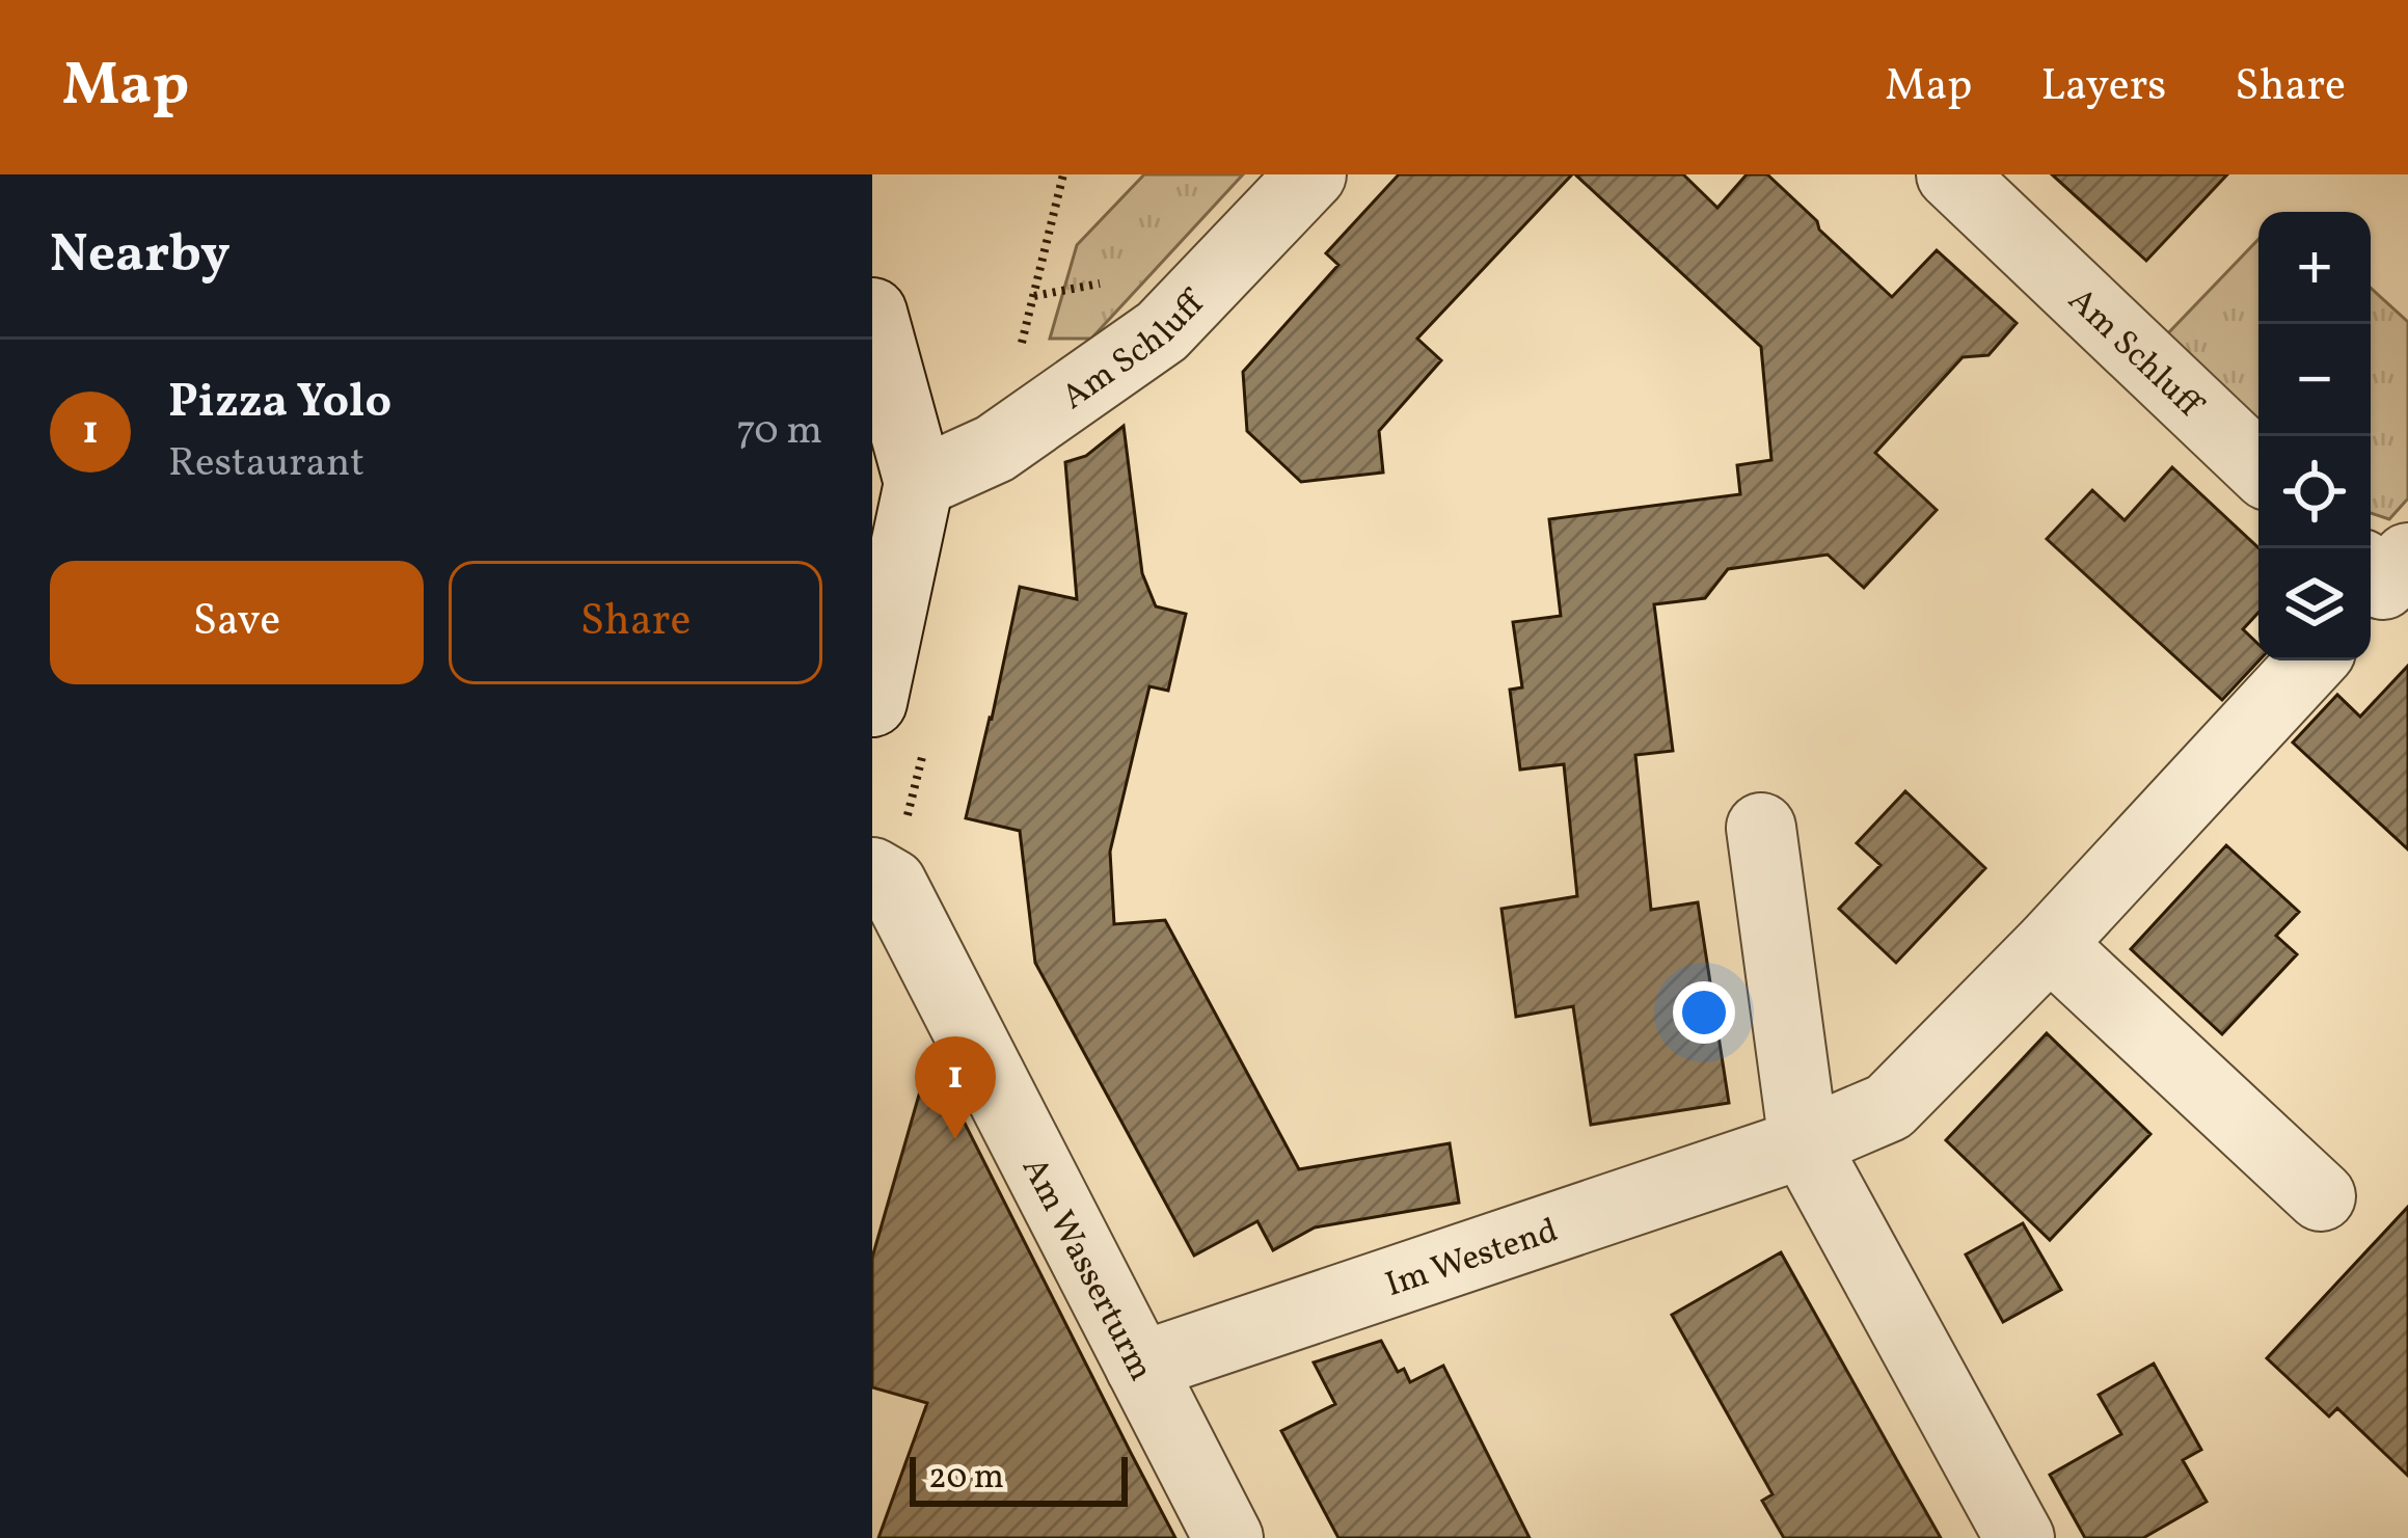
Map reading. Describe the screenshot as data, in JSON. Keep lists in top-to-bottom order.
{
  "streets": {
    "street": ["Am Schluff", "Im Westend", "Am Wasserturm"]
  },
  "crossings": [
    ["Im Westend", "Am Wasserturm"]
  ],
  "scale_bar": "20 m",
  "page": {
    "header": "Map",
    "nav": ["Map", "Layers", "Share"],
    "heading": "Nearby",
    "map_buttons": ["+", "−"],
    "list": [
      {
        "mark": "1",
        "name": "Pizza Yolo",
        "note": "Restaurant",
        "value": "70 m"
      }
    ],
    "buttons": ["Save", "Share"],
    "pins": "1",
    "scale": "20 m"
  }
}
